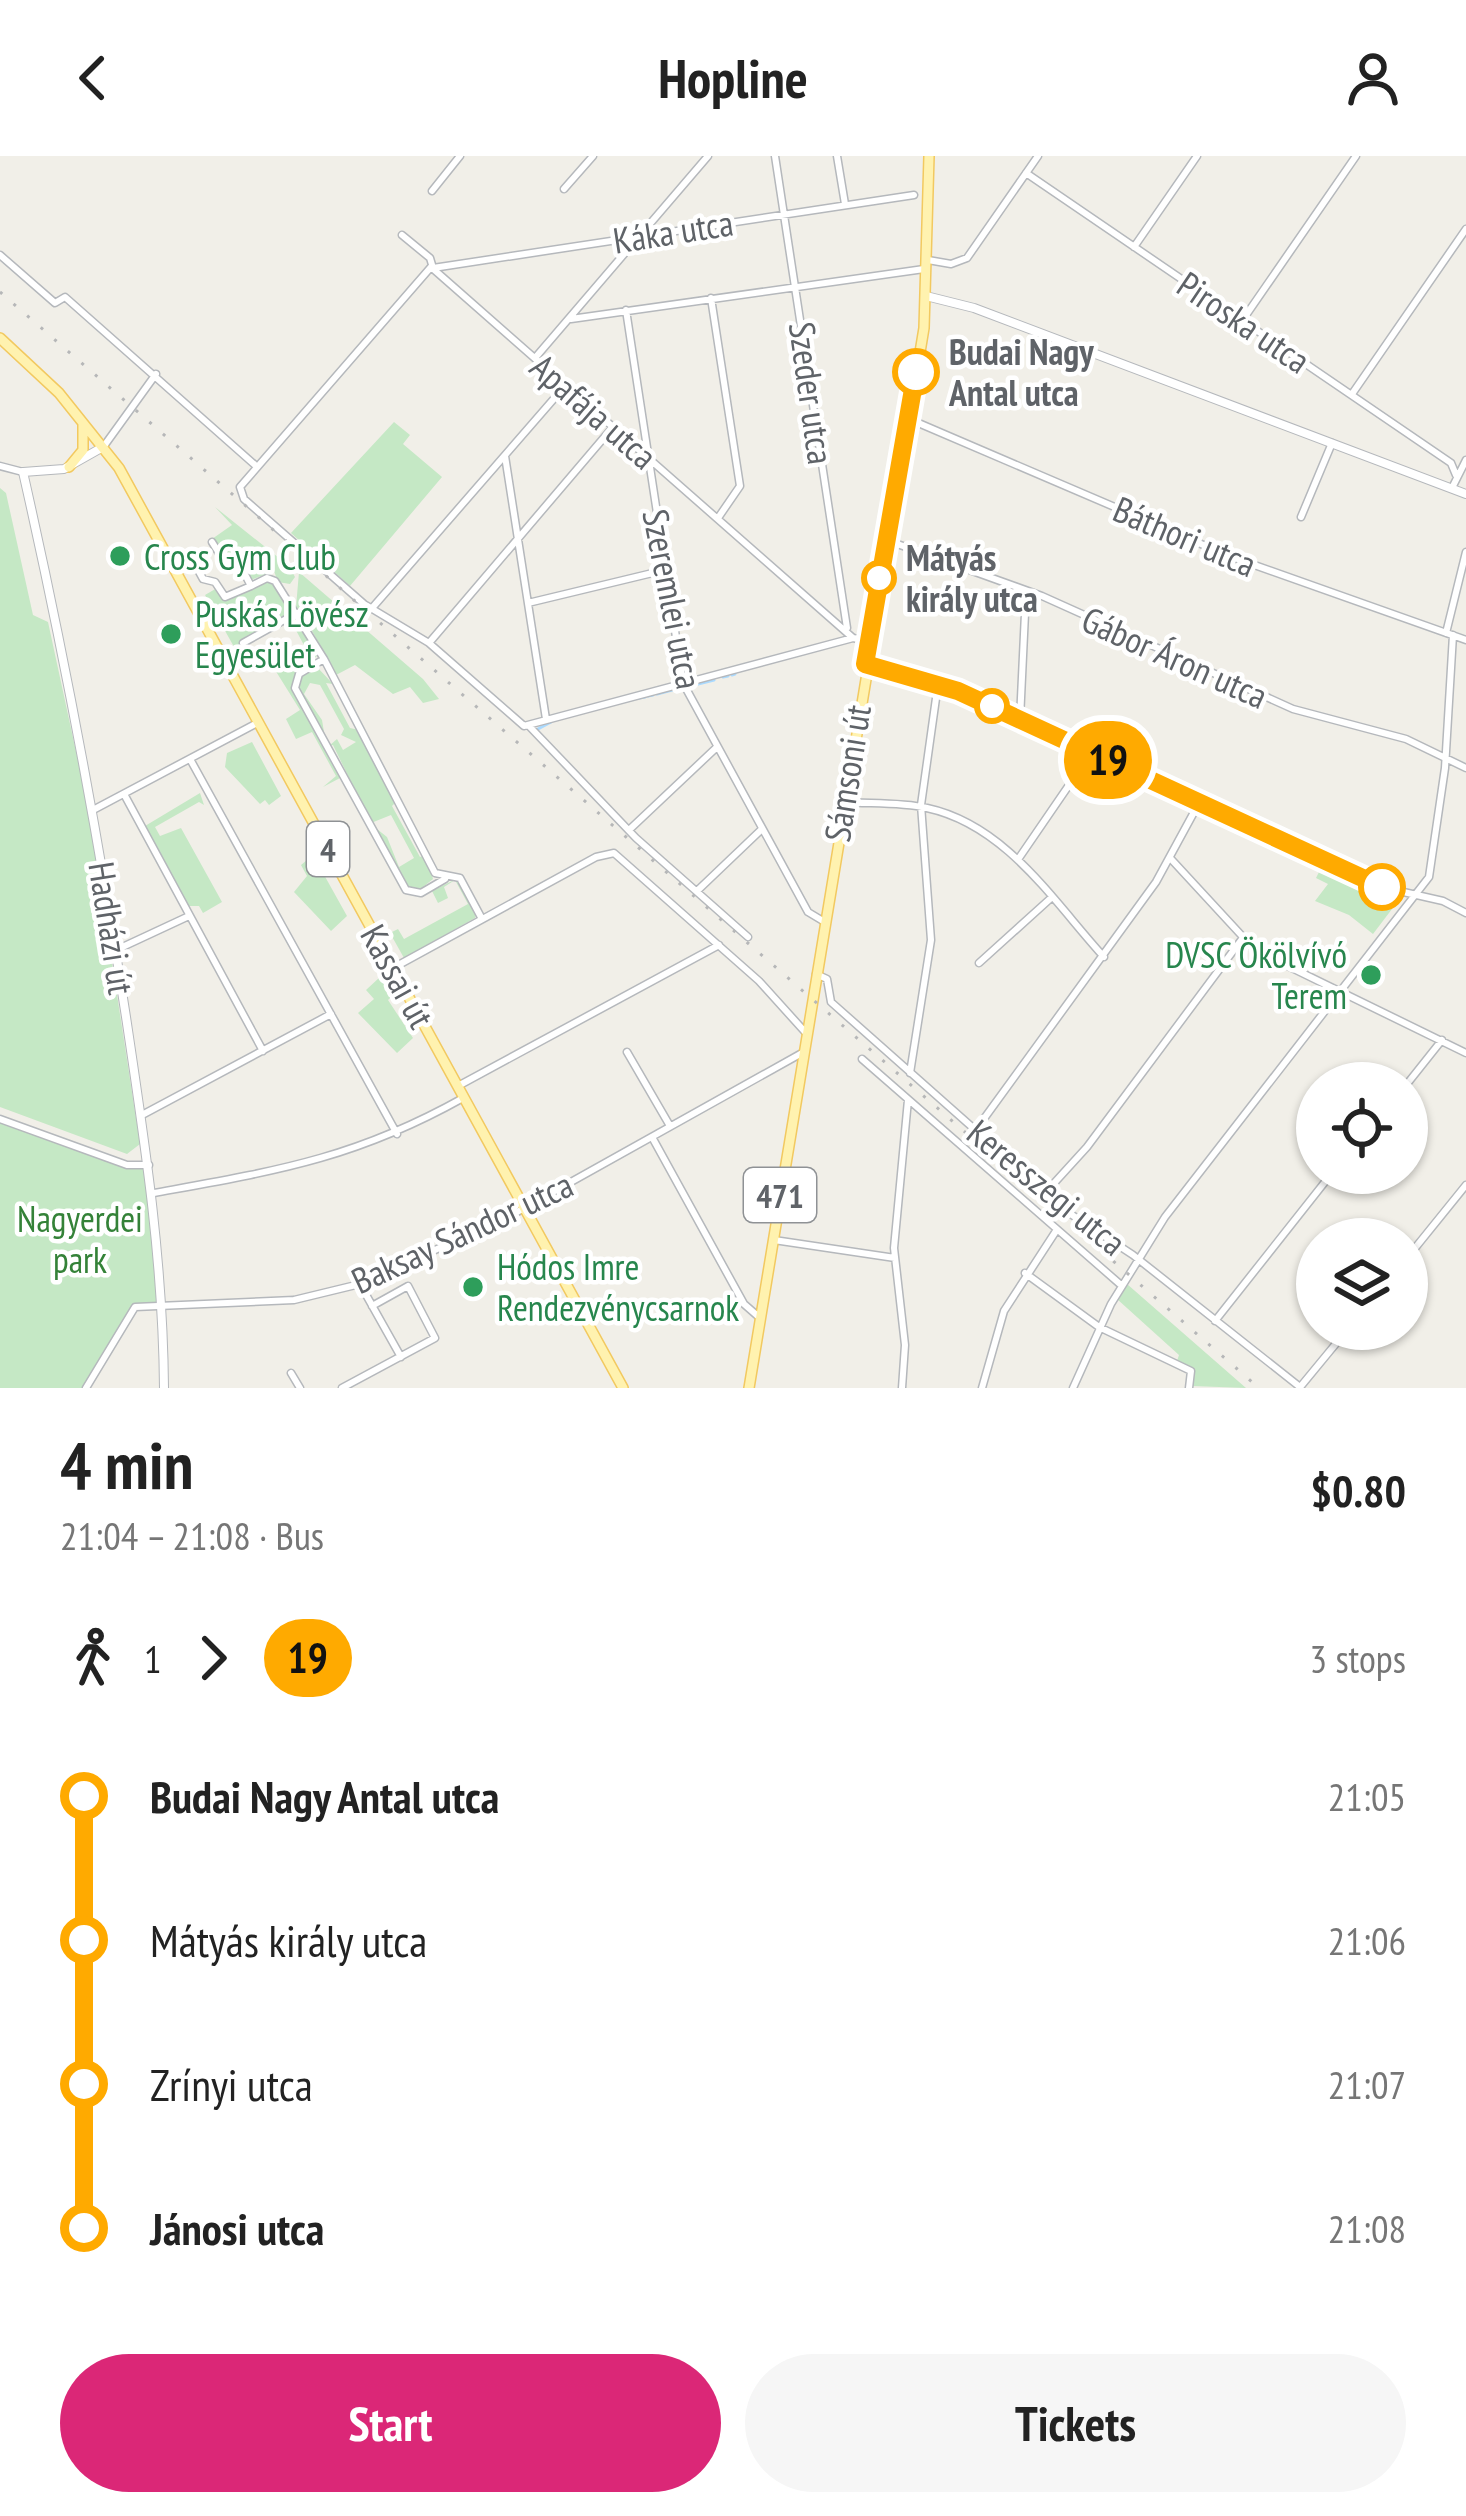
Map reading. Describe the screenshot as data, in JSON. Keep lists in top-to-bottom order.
{
  "streets": {
    "main road": [
      "Sámsoni út",
      "4",
      "Kassai út",
      "471"
    ],
    "street": [
      "Káka utca",
      "Piroska utca",
      "Szeder utca",
      "Apafája utca",
      "Báthori utca",
      "Szeremlei utca",
      "Gábor Áron utca",
      "Hadházi út",
      "Keresszegi utca",
      "Baksay Sándor utca"
    ]
  },
  "crossings": [
    ["Káka utca", "Szeder utca"],
    ["Káka utca", "Apafája utca"],
    ["Szeder utca", "Apafája utca"],
    ["Apafája utca", "Szeremlei utca"],
    ["Apafája utca", "Sámsoni út"],
    ["Báthori utca", "Sámsoni út"],
    ["Szeremlei utca", "Sámsoni út"],
    ["Gábor Áron utca", "Sámsoni út"],
    ["Sámsoni út", "Keresszegi utca"],
    ["Sámsoni út", "Baksay Sándor utca"],
    ["Hadházi út", "Baksay Sándor utca"],
    ["Kassai út", "Baksay Sándor utca"]
  ],
  "parks": ["Nagyerdei park"],
  "places": [
    "Budai Nagy Antal utca",
    "Cross Gym Club",
    "Mátyás király utca",
    "Puskás Lövész Egyesület",
    "DVSC Ökölvívó Terem",
    "Hódos Imre Rendezvénycsarnok"
  ],
  "lines": ["bus line 19"],
  "page": {
    "header": "Hopline",
    "on_map": "19",
    "heading": ["4 min", "21:04 – 21:08 · Bus", "$0.80"],
    "legs": ["1", "19", "3 stops"],
    "list": [
      {
        "name": "Budai Nagy Antal utca",
        "value": "21:05"
      },
      {
        "name": "Mátyás király utca",
        "value": "21:06"
      },
      {
        "name": "Zrínyi utca",
        "value": "21:07"
      },
      {
        "name": "Jánosi utca",
        "value": "21:08"
      }
    ],
    "buttons": ["Start", "Tickets"]
  }
}
